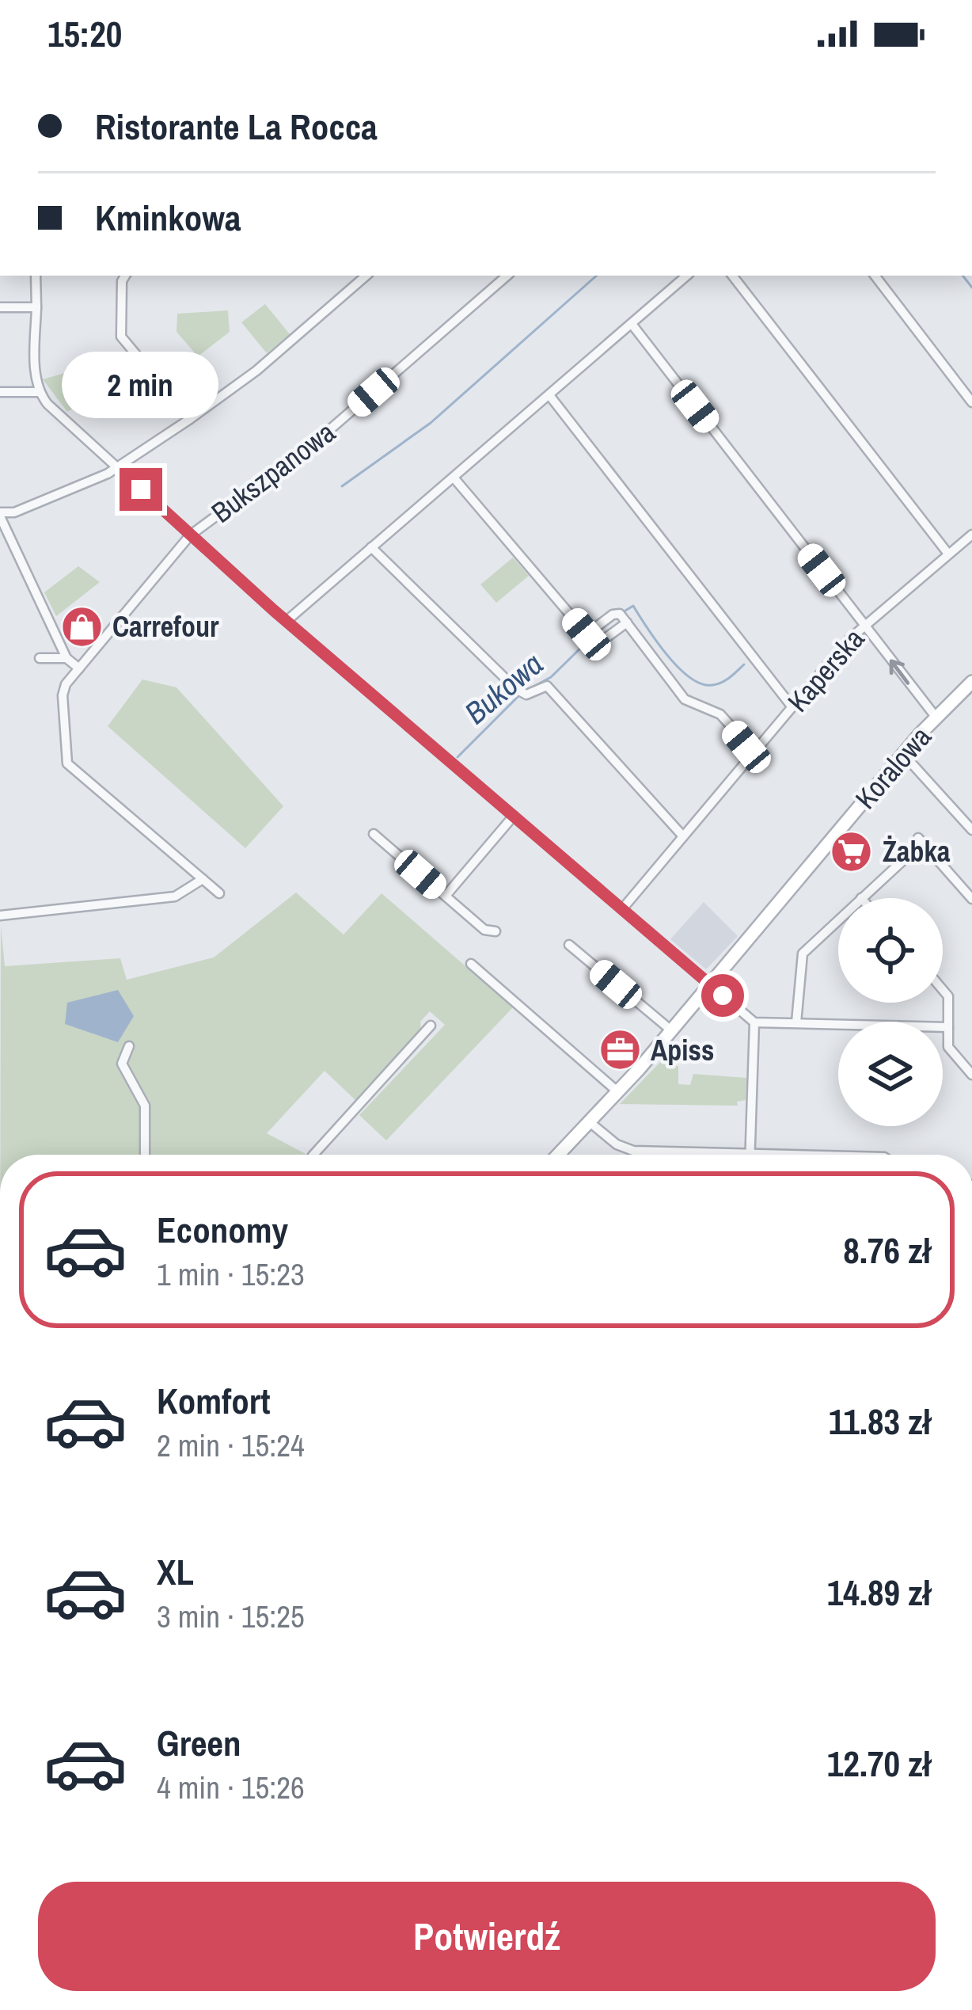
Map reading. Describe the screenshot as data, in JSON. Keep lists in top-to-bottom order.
{
  "streets": {
    "street": ["Bukszpanowa", "Kaperska", "Koralowa"]
  },
  "water": ["Bukowa"],
  "places": {
    "shop": ["Carrefour"],
    "supermarket": ["Żabka"],
    "office": ["Apiss"]
  },
  "page": {
    "status": "15:20",
    "banner": ["Ristorante La Rocca", "Kminkowa"],
    "bubble": "2 min",
    "list": [
      {
        "name": "Economy",
        "note": "1 min · 15:23",
        "value": "8.76 zł"
      },
      {
        "name": "Komfort",
        "note": "2 min · 15:24",
        "value": "11.83 zł"
      },
      {
        "name": "XL",
        "note": "3 min · 15:25",
        "value": "14.89 zł"
      },
      {
        "name": "Green",
        "note": "4 min · 15:26",
        "value": "12.70 zł"
      }
    ],
    "buttons": "Potwierdź"
  }
}
